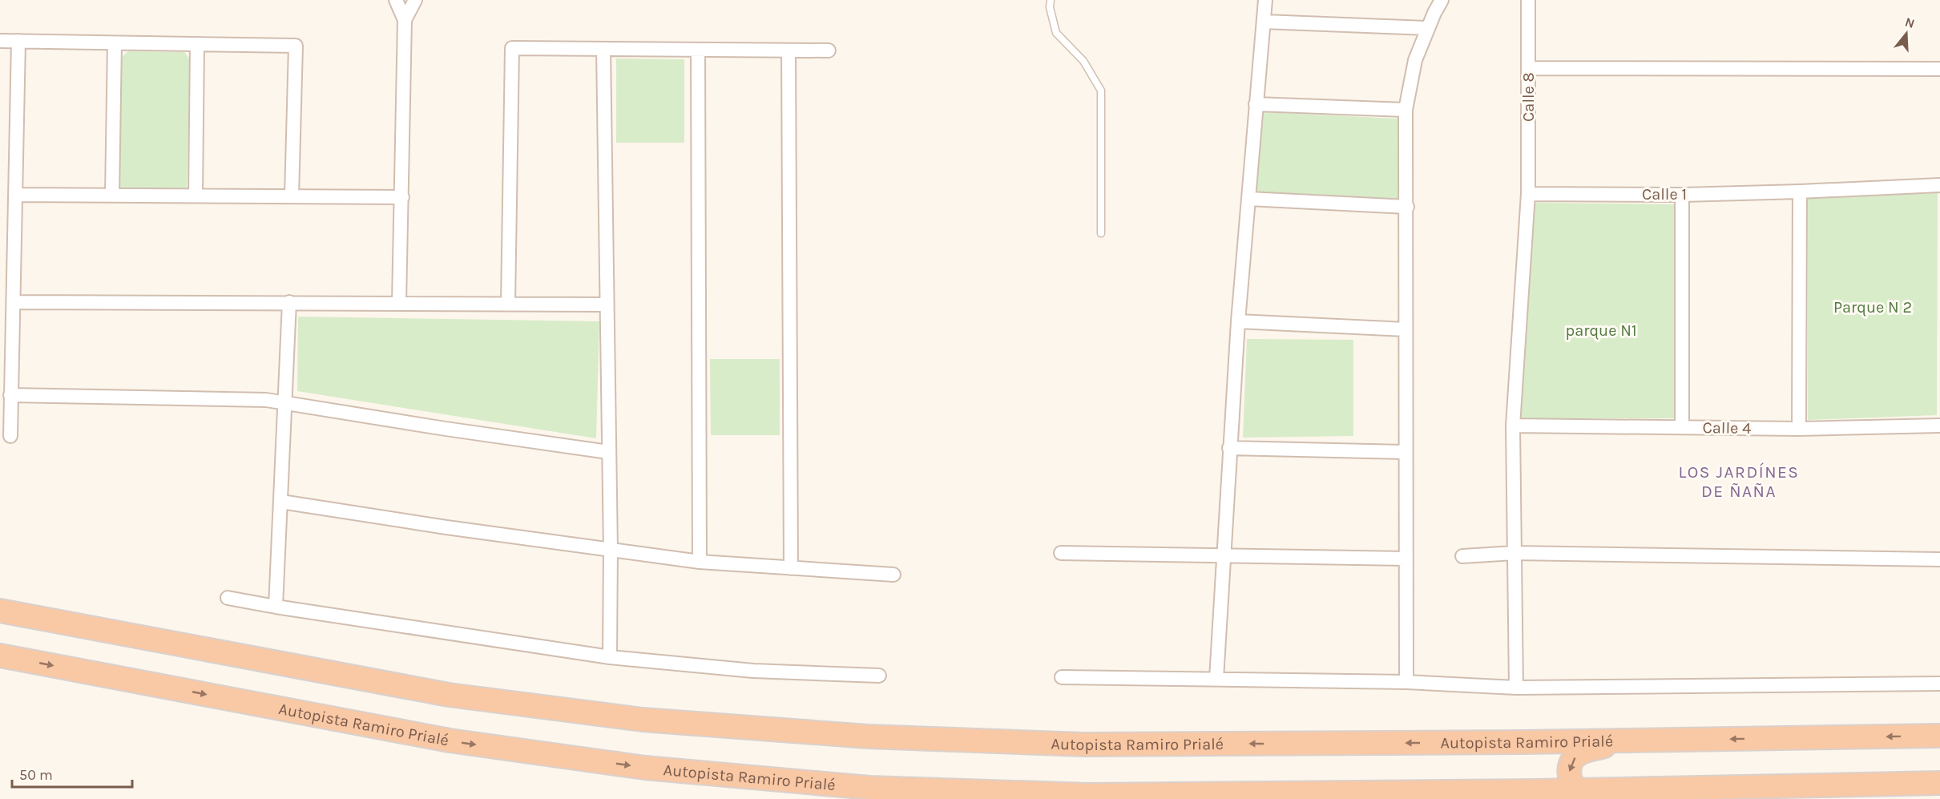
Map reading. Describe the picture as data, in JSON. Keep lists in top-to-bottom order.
{
  "streets": {
    "highway": ["Autopista Ramiro Prialé"],
    "street": ["Calle 8", "Calle 1", "Calle 4"]
  },
  "crossings": [
    ["Calle 8", "Calle 1"],
    ["Calle 8", "Calle 4"]
  ],
  "districts": ["LOS JARDÍNES DE ÑAÑA"],
  "parks": ["Parque N 2", "parque N1"],
  "scale_bar": "50 m",
  "north": "top"
}
